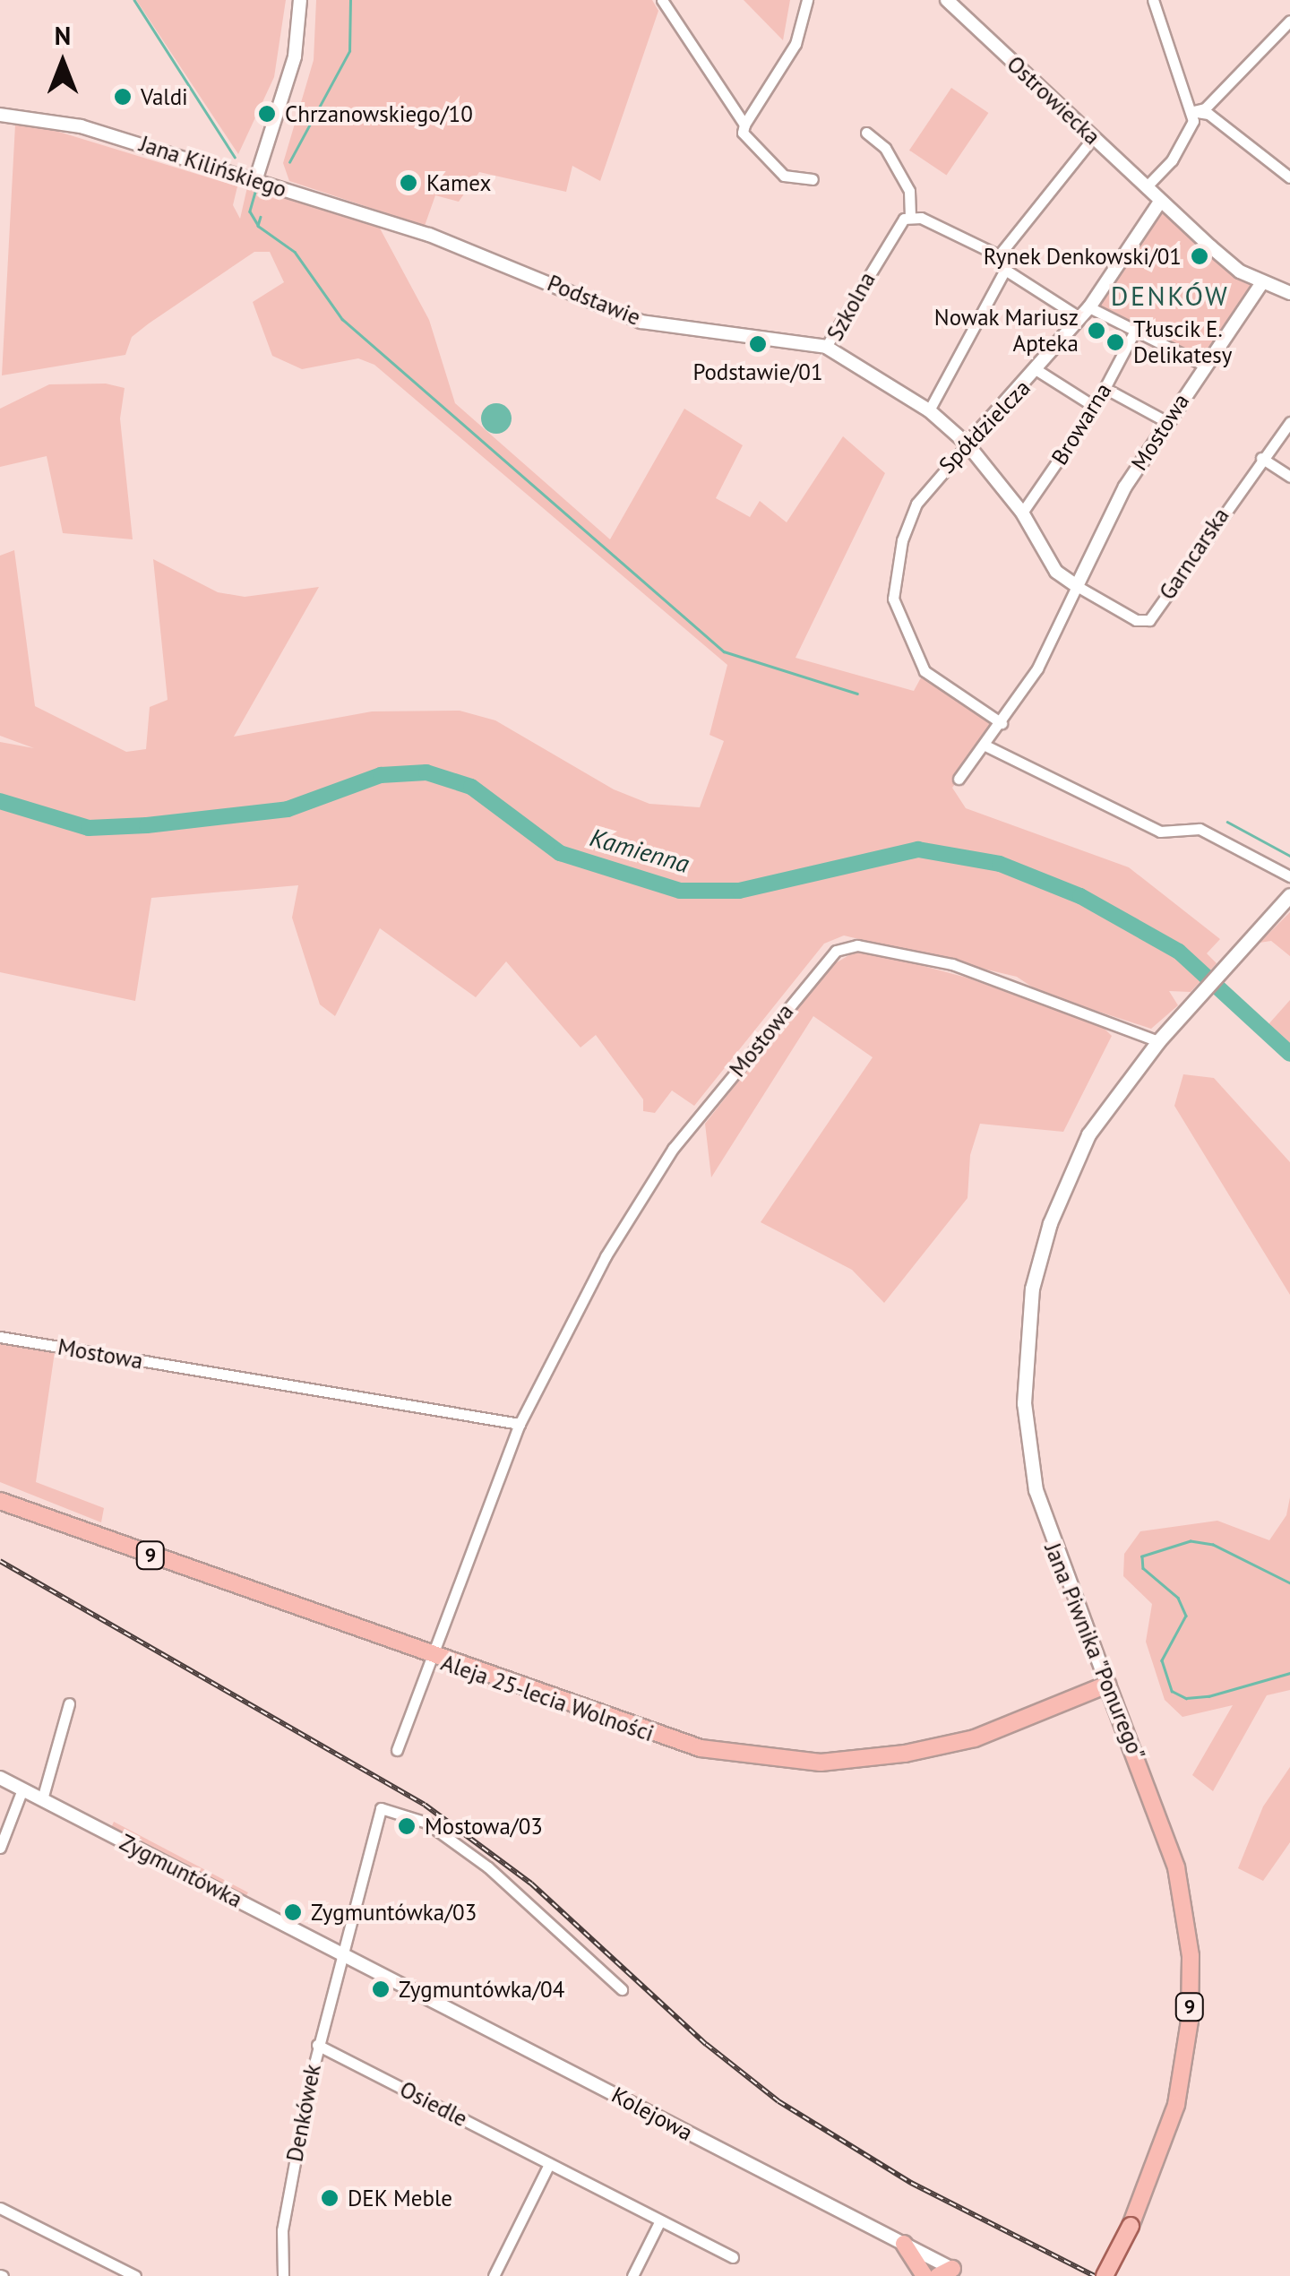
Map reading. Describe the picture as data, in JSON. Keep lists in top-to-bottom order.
{
  "streets": {
    "main road": ["9", "Jana Piwnika \"Ponurego\"", "Aleja 25-lecia Wolności"],
    "street": [
      "Ostrowiecka",
      "Jana Kilińskiego",
      "Podstawie",
      "Szkolna",
      "Browarna",
      "Spółdzielcza",
      "Mostowa",
      "Garncarska",
      "Zygmuntówka",
      "Osiedle",
      "Denkówek",
      "Kolejowa"
    ]
  },
  "crossings": [
    ["Ostrowiecka", "Spółdzielcza"],
    ["Ostrowiecka", "Mostowa"],
    ["Jana Kilińskiego", "Podstawie"],
    ["Podstawie", "Szkolna"],
    ["Szkolna", "Spółdzielcza"],
    ["Spółdzielcza", "Mostowa"],
    ["Mostowa", "Garncarska"],
    ["Mostowa", "Jana Piwnika \"Ponurego\""],
    ["Mostowa", "Aleja 25-lecia Wolności"],
    ["Jana Piwnika \"Ponurego\"", "Aleja 25-lecia Wolności"],
    ["Zygmuntówka", "Denkówek"],
    ["Zygmuntówka", "Kolejowa"],
    ["Osiedle", "Denkówek"],
    ["Denkówek", "Kolejowa"]
  ],
  "districts": ["DENKÓW"],
  "water": ["Kamienna"],
  "places": [
    "Valdi",
    "Chrzanowskiego/10",
    "Kamex",
    "Rynek Denkowski/01",
    "Nowak Mariusz Apteka",
    "Tłuscik E. Delikatesy",
    "Podstawie/01",
    "Mostowa/03",
    "Zygmuntówka/03",
    "Zygmuntówka/04",
    "DEK Meble"
  ],
  "north": "top"
}
